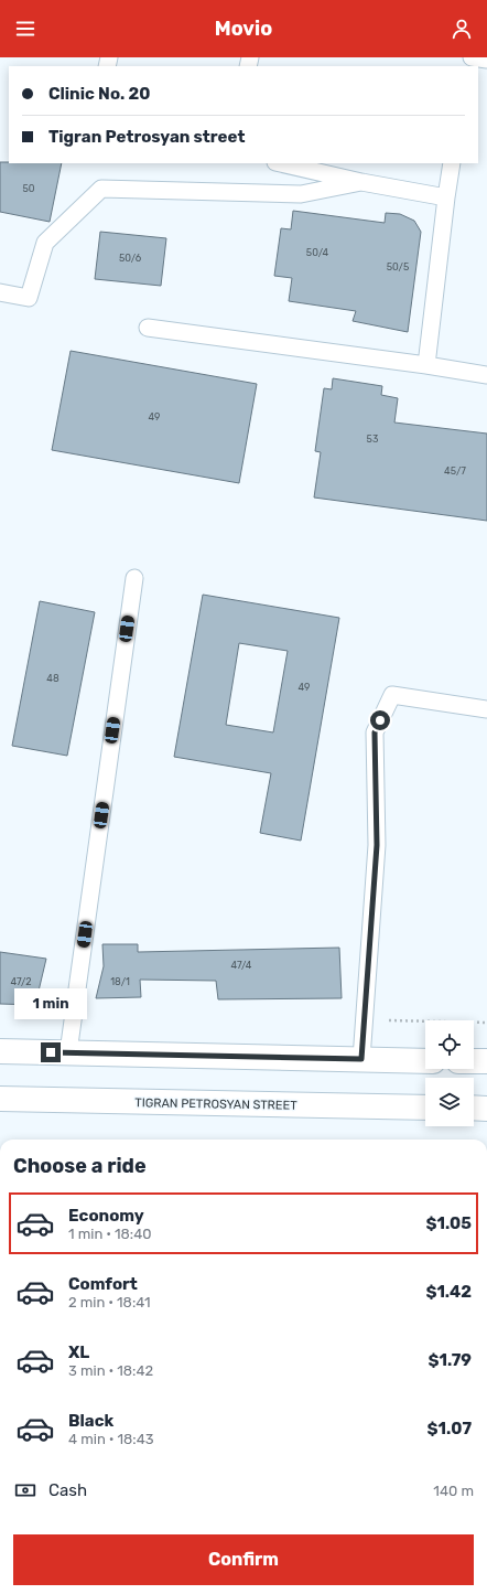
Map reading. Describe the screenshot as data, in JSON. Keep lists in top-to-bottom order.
{
  "streets": {
    "main road": ["TIGRAN PETROSYAN STREET"]
  },
  "house_numbers": [
    "50",
    "50/4",
    "50/6",
    "50/5",
    "49",
    "53",
    "45/7",
    "48",
    "49",
    "47/4",
    "47/2",
    "18/1"
  ],
  "page": {
    "header": "Movio",
    "banner": ["Clinic No. 20", "Tigran Petrosyan street"],
    "bubble": "1 min",
    "heading": "Choose a ride",
    "list": [
      {
        "name": "Economy",
        "note": "1 min · 18:40",
        "value": "$1.05"
      },
      {
        "name": "Comfort",
        "note": "2 min · 18:41",
        "value": "$1.42"
      },
      {
        "name": "XL",
        "note": "3 min · 18:42",
        "value": "$1.79"
      },
      {
        "name": "Black",
        "note": "4 min · 18:43",
        "value": "$1.07"
      }
    ],
    "pay": ["Cash", "140 m"],
    "buttons": "Confirm"
  }
}
